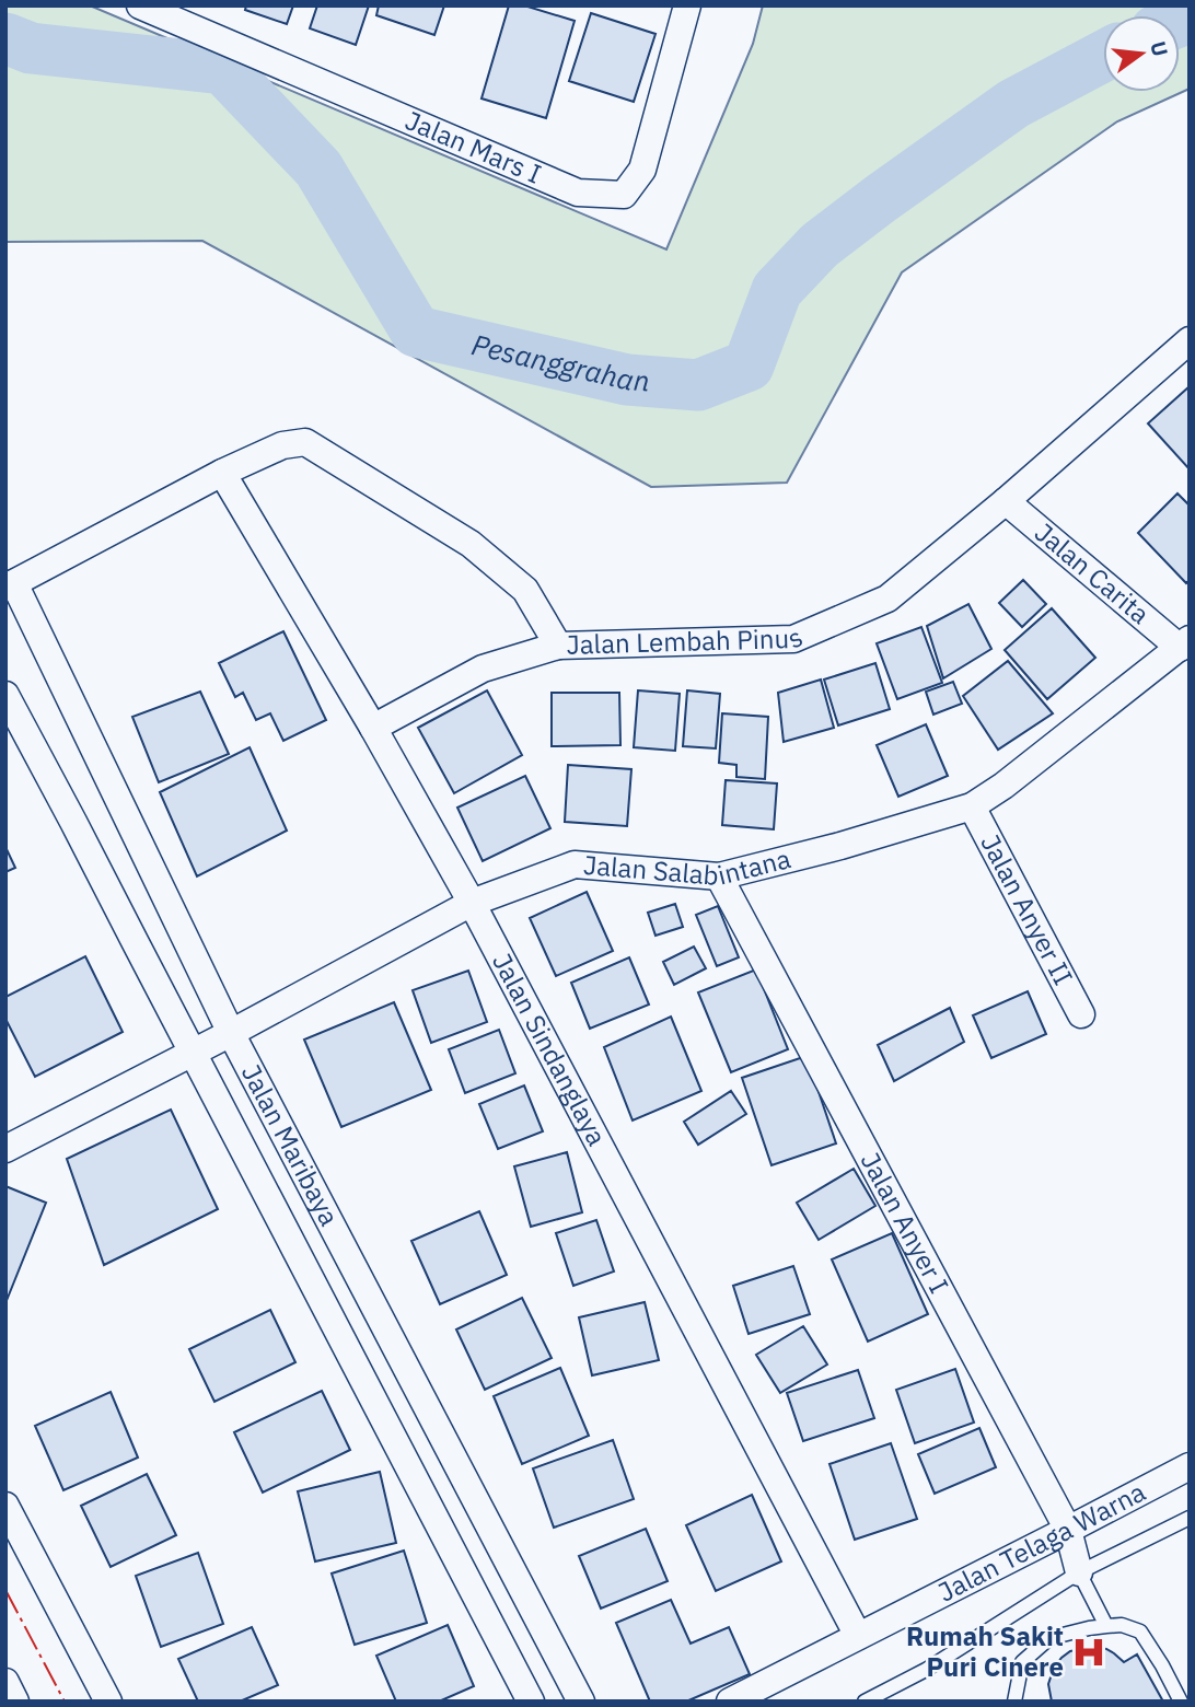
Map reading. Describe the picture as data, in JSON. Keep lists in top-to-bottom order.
{
  "streets": {
    "street": [
      "Jalan Mars I",
      "Jalan Carita",
      "Jalan Lembah Pinus",
      "Jalan Salabintana",
      "Jalan Anyer II",
      "Jalan Sindanglaya",
      "Jalan Maribaya",
      "Jalan Anyer I",
      "Jalan Telaga Warna"
    ]
  },
  "crossings": [
    ["Jalan Carita", "Jalan Lembah Pinus"],
    ["Jalan Carita", "Jalan Salabintana"],
    ["Jalan Lembah Pinus", "Jalan Sindanglaya"],
    ["Jalan Lembah Pinus", "Jalan Maribaya"],
    ["Jalan Salabintana", "Jalan Anyer II"],
    ["Jalan Salabintana", "Jalan Sindanglaya"],
    ["Jalan Salabintana", "Jalan Maribaya"],
    ["Jalan Salabintana", "Jalan Anyer I"],
    ["Jalan Sindanglaya", "Jalan Telaga Warna"],
    ["Jalan Anyer I", "Jalan Telaga Warna"]
  ],
  "water": ["Pesanggrahan"],
  "places": {
    "hospital": ["Rumah Sakit Puri Cinere"]
  },
  "north": "right"
}
